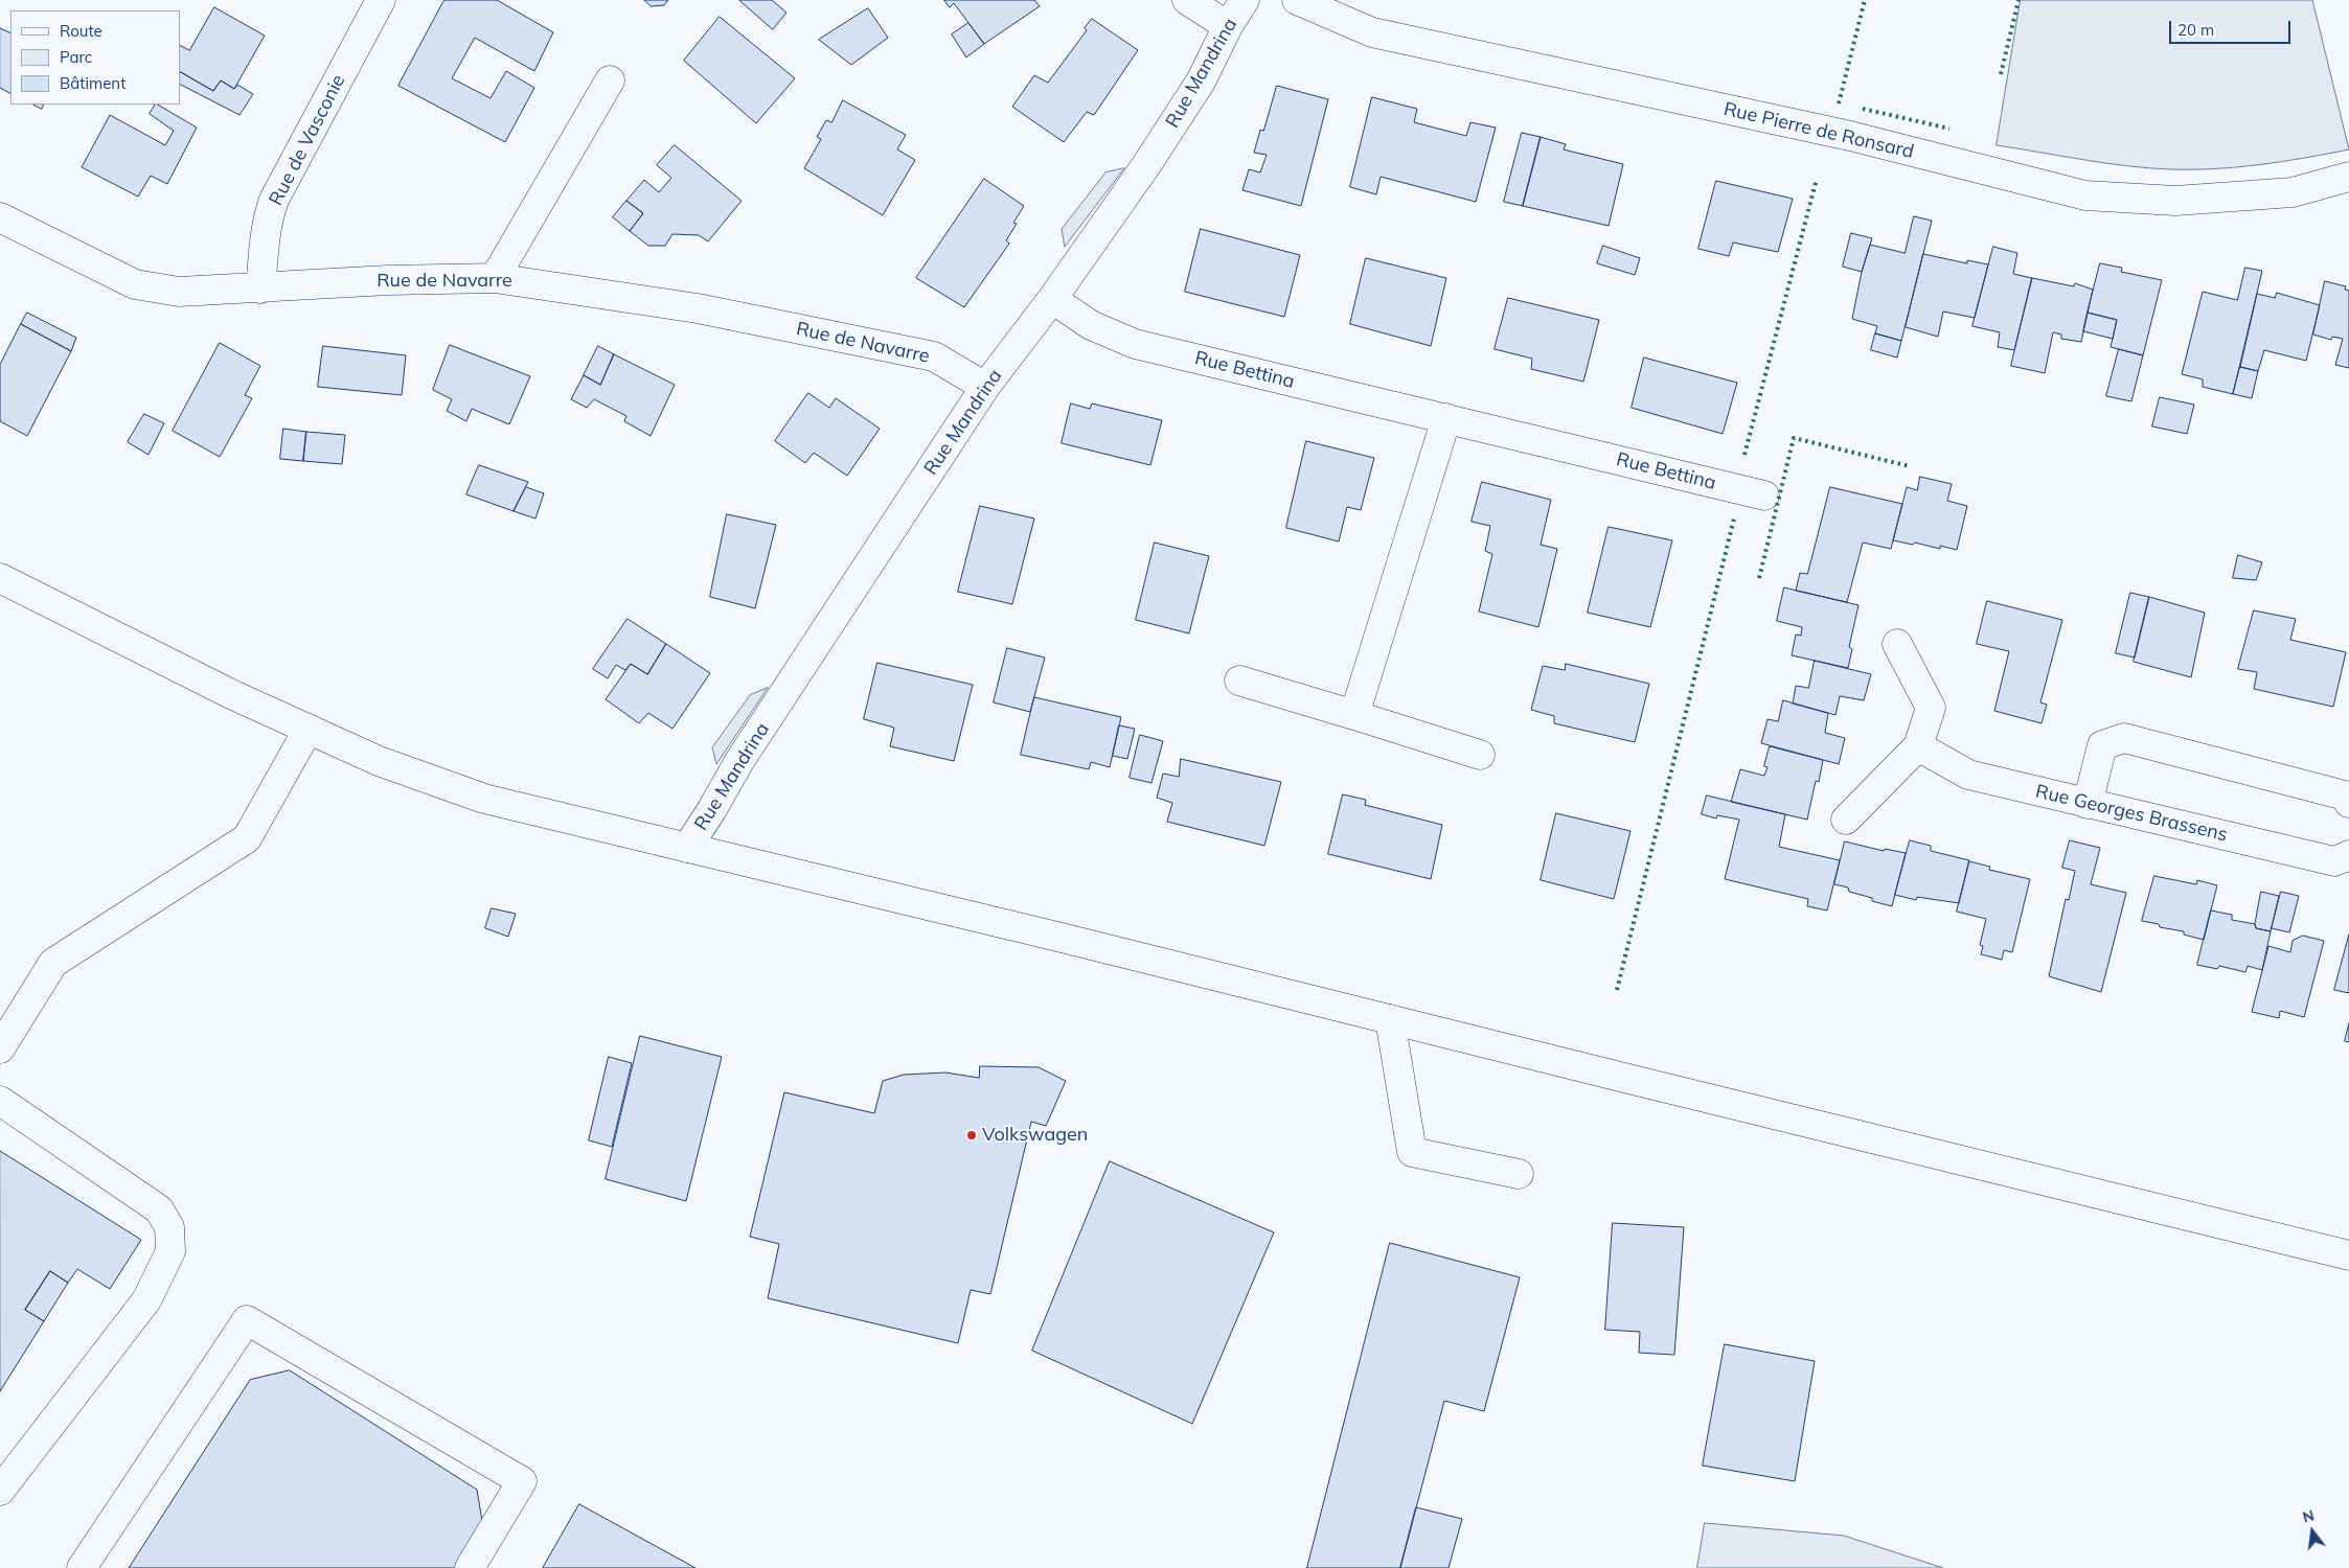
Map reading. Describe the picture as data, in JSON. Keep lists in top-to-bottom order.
{
  "streets": {
    "street": [
      "Rue Mandrina",
      "Rue Pierre de Ronsard",
      "Rue de Vasconie",
      "Rue de Navarre",
      "Rue Bettina",
      "Rue Georges Brassens"
    ]
  },
  "crossings": [
    ["Rue Mandrina", "Rue de Navarre"],
    ["Rue Mandrina", "Rue Bettina"],
    ["Rue de Vasconie", "Rue de Navarre"]
  ],
  "places": ["Volkswagen"],
  "legend": ["Route", "Parc", "Bâtiment"],
  "scale_bar": "20 m",
  "north": "top"
}
